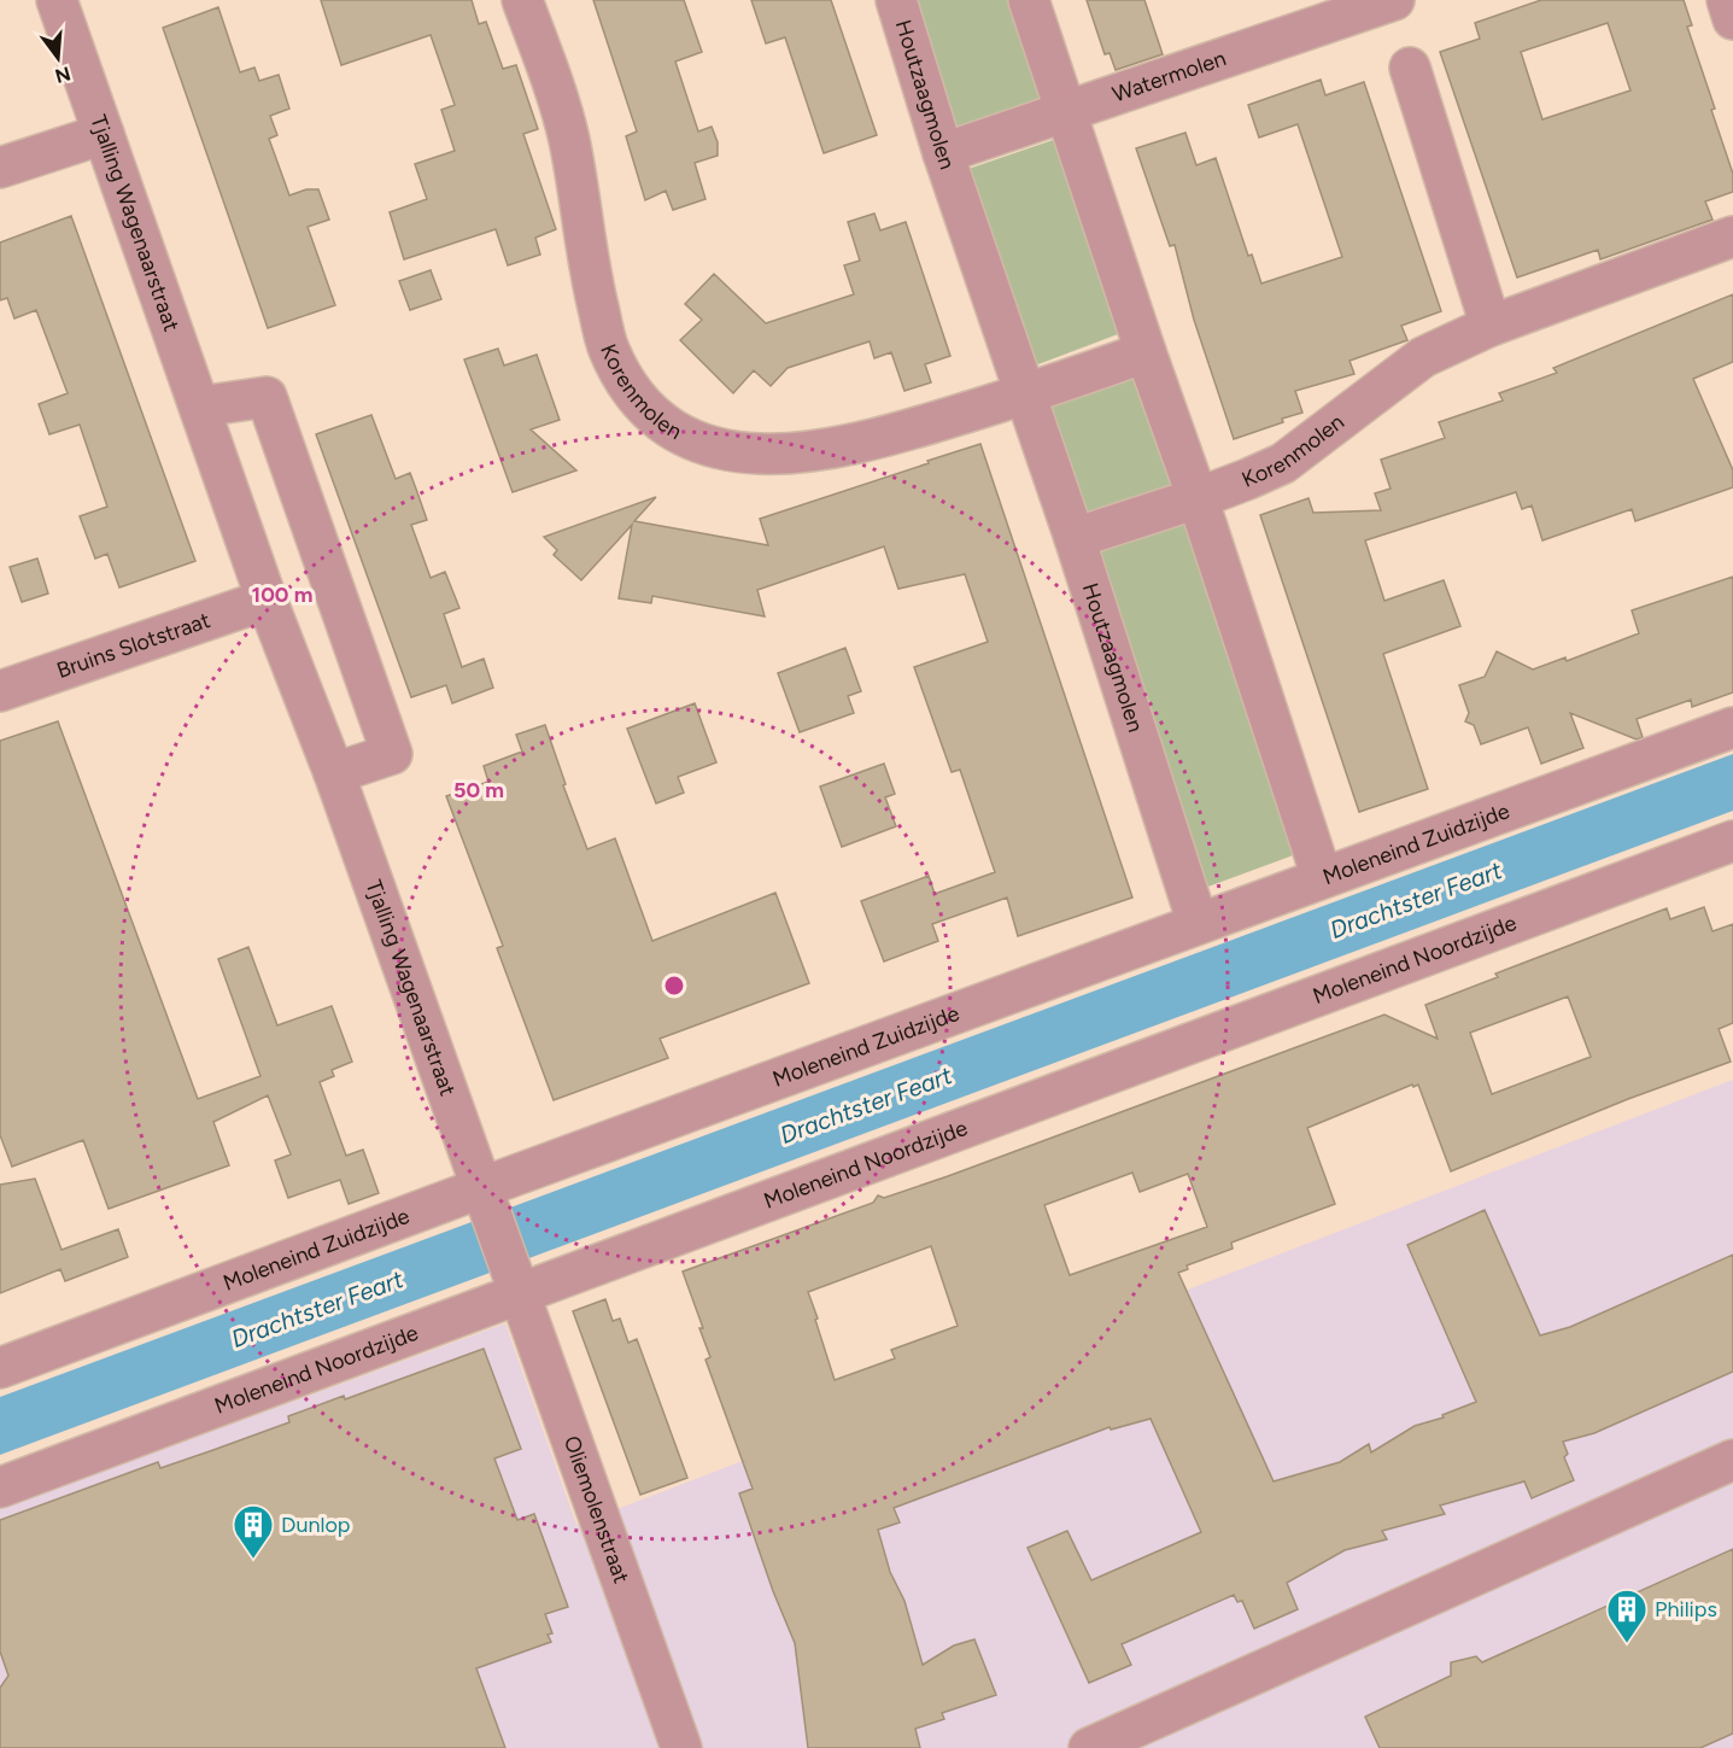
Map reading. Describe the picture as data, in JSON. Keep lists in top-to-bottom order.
{
  "streets": {
    "street": [
      "Watermolen",
      "Houtzaagmolen",
      "Tjalling Wagenaarstraat",
      "Korenmolen",
      "Bruins Slotstraat",
      "Moleneind Zuidzijde",
      "Moleneind Noordzijde",
      "Oliemolenstraat"
    ]
  },
  "crossings": [
    ["Watermolen", "Houtzaagmolen"],
    ["Houtzaagmolen", "Korenmolen"],
    ["Houtzaagmolen", "Moleneind Zuidzijde"],
    ["Tjalling Wagenaarstraat", "Bruins Slotstraat"],
    ["Tjalling Wagenaarstraat", "Moleneind Zuidzijde"],
    ["Tjalling Wagenaarstraat", "Moleneind Noordzijde"],
    ["Tjalling Wagenaarstraat", "Oliemolenstraat"],
    ["Moleneind Noordzijde", "Oliemolenstraat"]
  ],
  "water": ["Drachtster Feart"],
  "places": {
    "building": ["Dunlop", "Philips"]
  },
  "north": "bottom",
  "rings": ["100 m", "50 m"]
}
